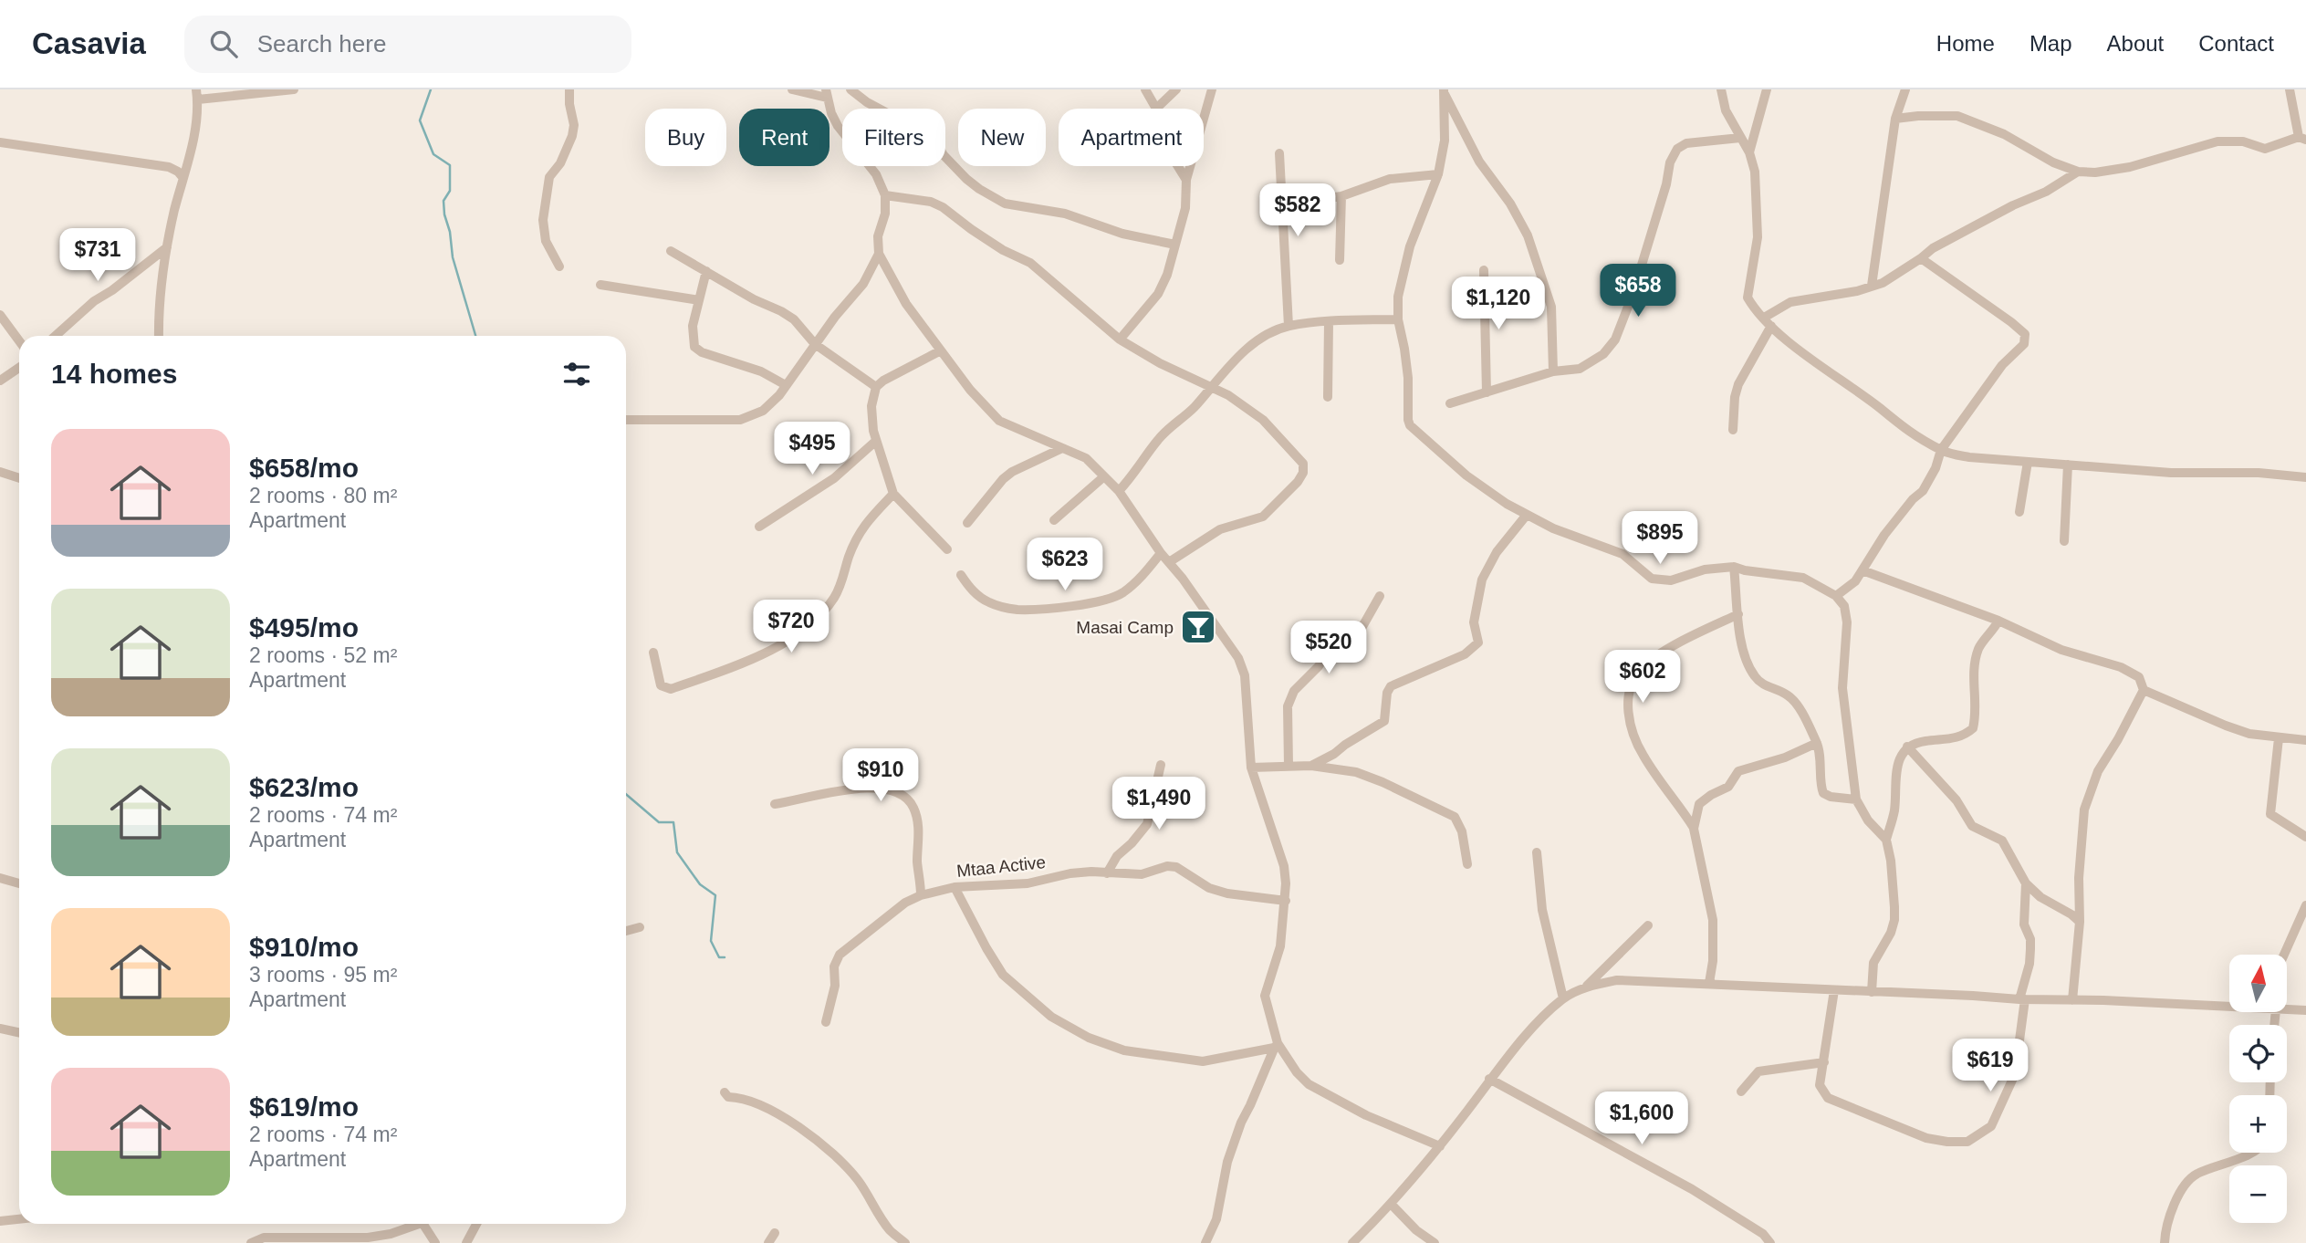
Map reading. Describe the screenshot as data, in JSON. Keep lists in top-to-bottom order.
{
  "streets": {
    "street": ["Mtaa Active"]
  },
  "places": {
    "bar": ["Masai Camp"]
  },
  "north": "top",
  "page": {
    "header": "Casavia",
    "search": "Search here",
    "nav": [
      "Home",
      "Map",
      "About",
      "Contact"
    ],
    "chip": [
      "Buy",
      "Rent",
      "Filters",
      "New",
      "Apartment"
    ],
    "price": [
      "$582",
      "$731",
      "$658",
      "$1,120",
      "$495",
      "$895",
      "$623",
      "$720",
      "$520",
      "$602",
      "$910",
      "$1,490",
      "$619",
      "$1,600"
    ],
    "heading": "14 homes",
    "list": [
      {
        "name": "$658/mo",
        "note": "2 rooms · 80 m² · Apartment"
      },
      {
        "name": "$495/mo",
        "note": "2 rooms · 52 m² · Apartment"
      },
      {
        "name": "$623/mo",
        "note": "2 rooms · 74 m² · Apartment"
      },
      {
        "name": "$910/mo",
        "note": "3 rooms · 95 m² · Apartment"
      },
      {
        "name": "$619/mo",
        "note": "2 rooms · 74 m² · Apartment"
      }
    ],
    "map_buttons": ["+", "−"]
  }
}
